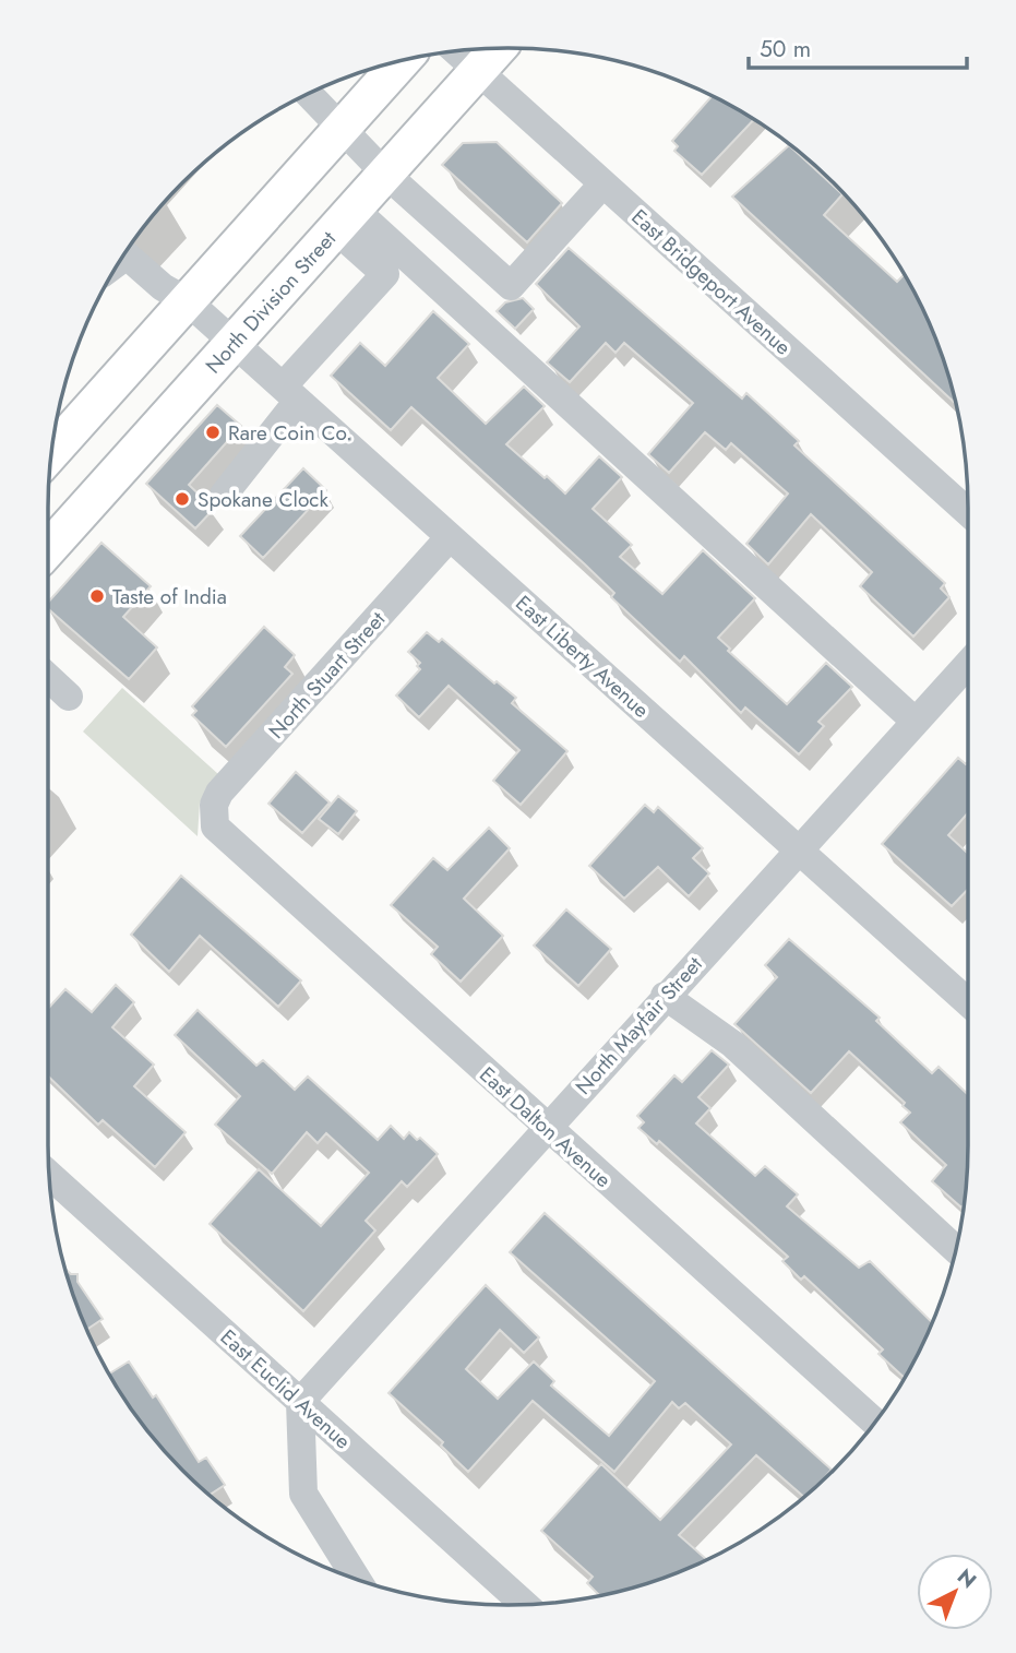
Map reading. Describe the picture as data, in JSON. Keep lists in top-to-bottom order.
{
  "streets": {
    "main road": ["North Division Street"],
    "street": [
      "East Bridgeport Avenue",
      "East Liberty Avenue",
      "North Stuart Street",
      "North Mayfair Street",
      "East Dalton Avenue",
      "East Euclid Avenue"
    ]
  },
  "crossings": [
    ["East Bridgeport Avenue", "North Division Street"],
    ["North Division Street", "East Liberty Avenue"],
    ["East Liberty Avenue", "North Stuart Street"],
    ["East Liberty Avenue", "North Mayfair Street"],
    ["North Stuart Street", "East Dalton Avenue"],
    ["North Mayfair Street", "East Dalton Avenue"],
    ["North Mayfair Street", "East Euclid Avenue"]
  ],
  "places": ["Rare Coin Co.", "Spokane Clock", "Taste of India"],
  "scale_bar": "50 m",
  "north": "top right"
}
